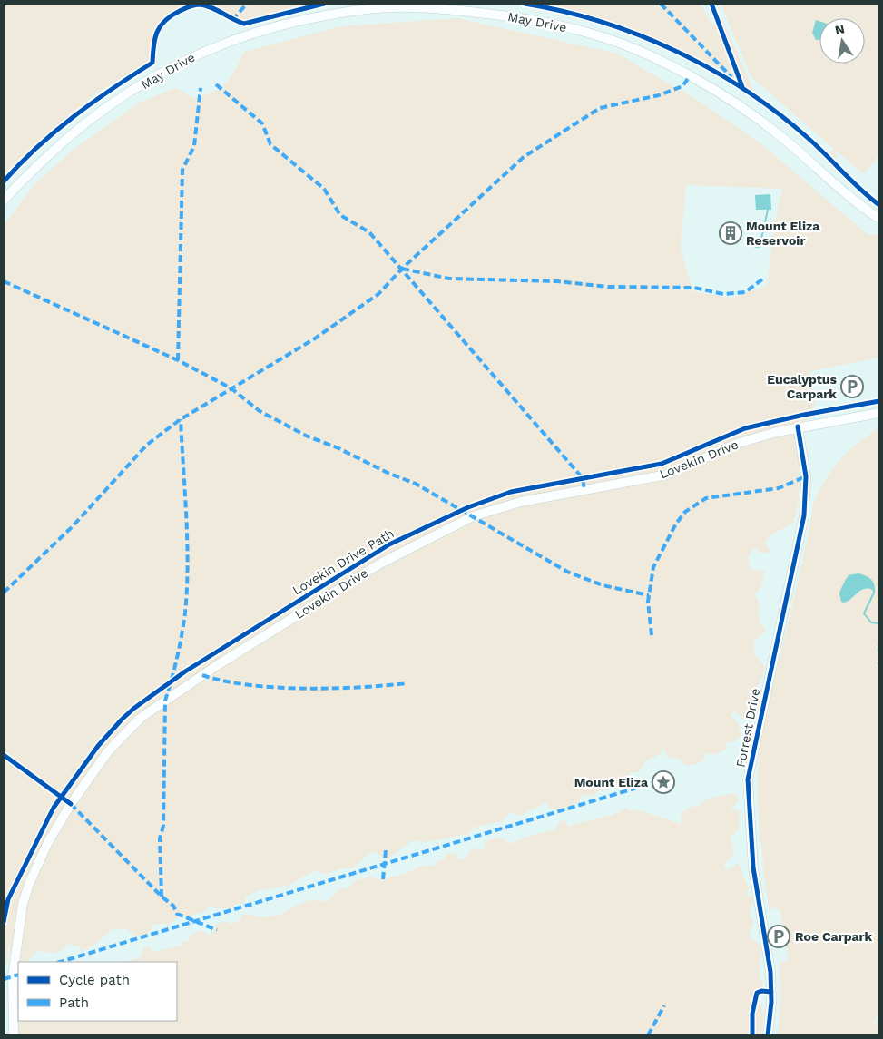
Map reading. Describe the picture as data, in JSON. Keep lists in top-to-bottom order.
{
  "streets": {
    "street": ["May Drive", "Lovekin Drive", "Forrest Drive"],
    "cycle path": ["Lovekin Drive Path"]
  },
  "crossings": [
    ["Lovekin Drive", "Forrest Drive"]
  ],
  "places": {
    "building": ["Mount Eliza Reservoir"],
    "parking": ["Eucalyptus Carpark", "Roe Carpark"],
    "place": ["Mount Eliza"]
  },
  "legend": ["Cycle path", "Path"],
  "north": "top"
}
